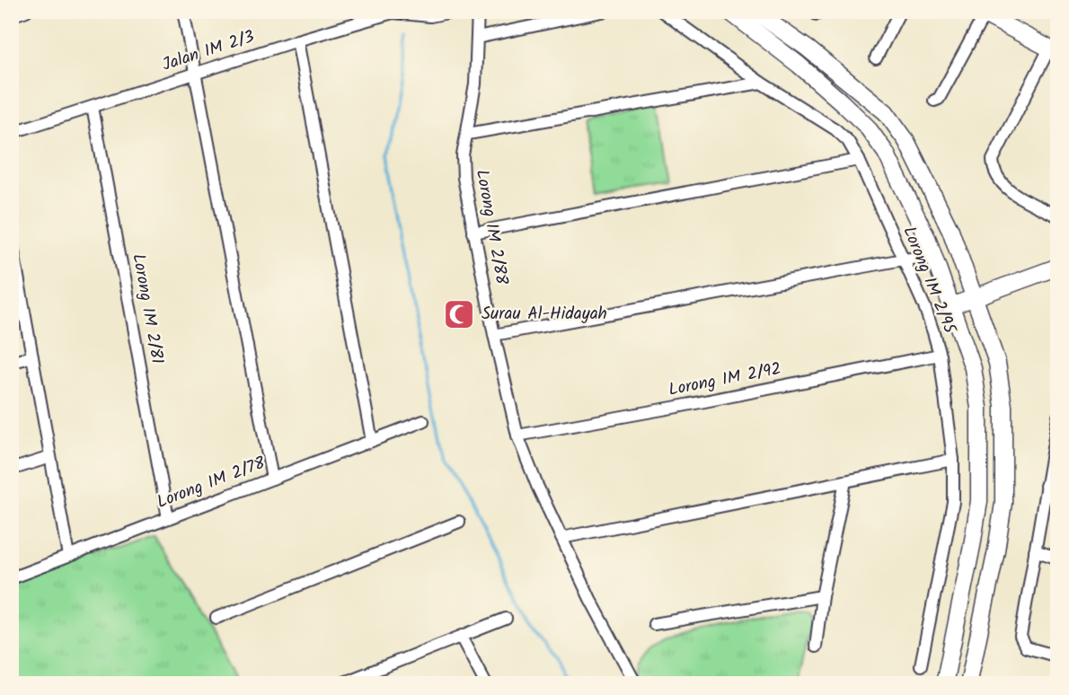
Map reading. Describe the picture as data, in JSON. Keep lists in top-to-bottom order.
{
  "streets": {
    "street": [
      "Jalan IM 2/3",
      "Lorong IM 2/88",
      "Lorong IM 2/95",
      "Lorong IM 2/81",
      "Lorong IM 2/92",
      "Lorong IM 2/78"
    ]
  },
  "crossings": [
    ["Jalan IM 2/3", "Lorong IM 2/81"],
    ["Lorong IM 2/88", "Lorong IM 2/92"],
    ["Lorong IM 2/95", "Lorong IM 2/92"],
    ["Lorong IM 2/81", "Lorong IM 2/78"]
  ],
  "places": {
    "mosque": ["Surau Al-Hidayah"]
  }
}
